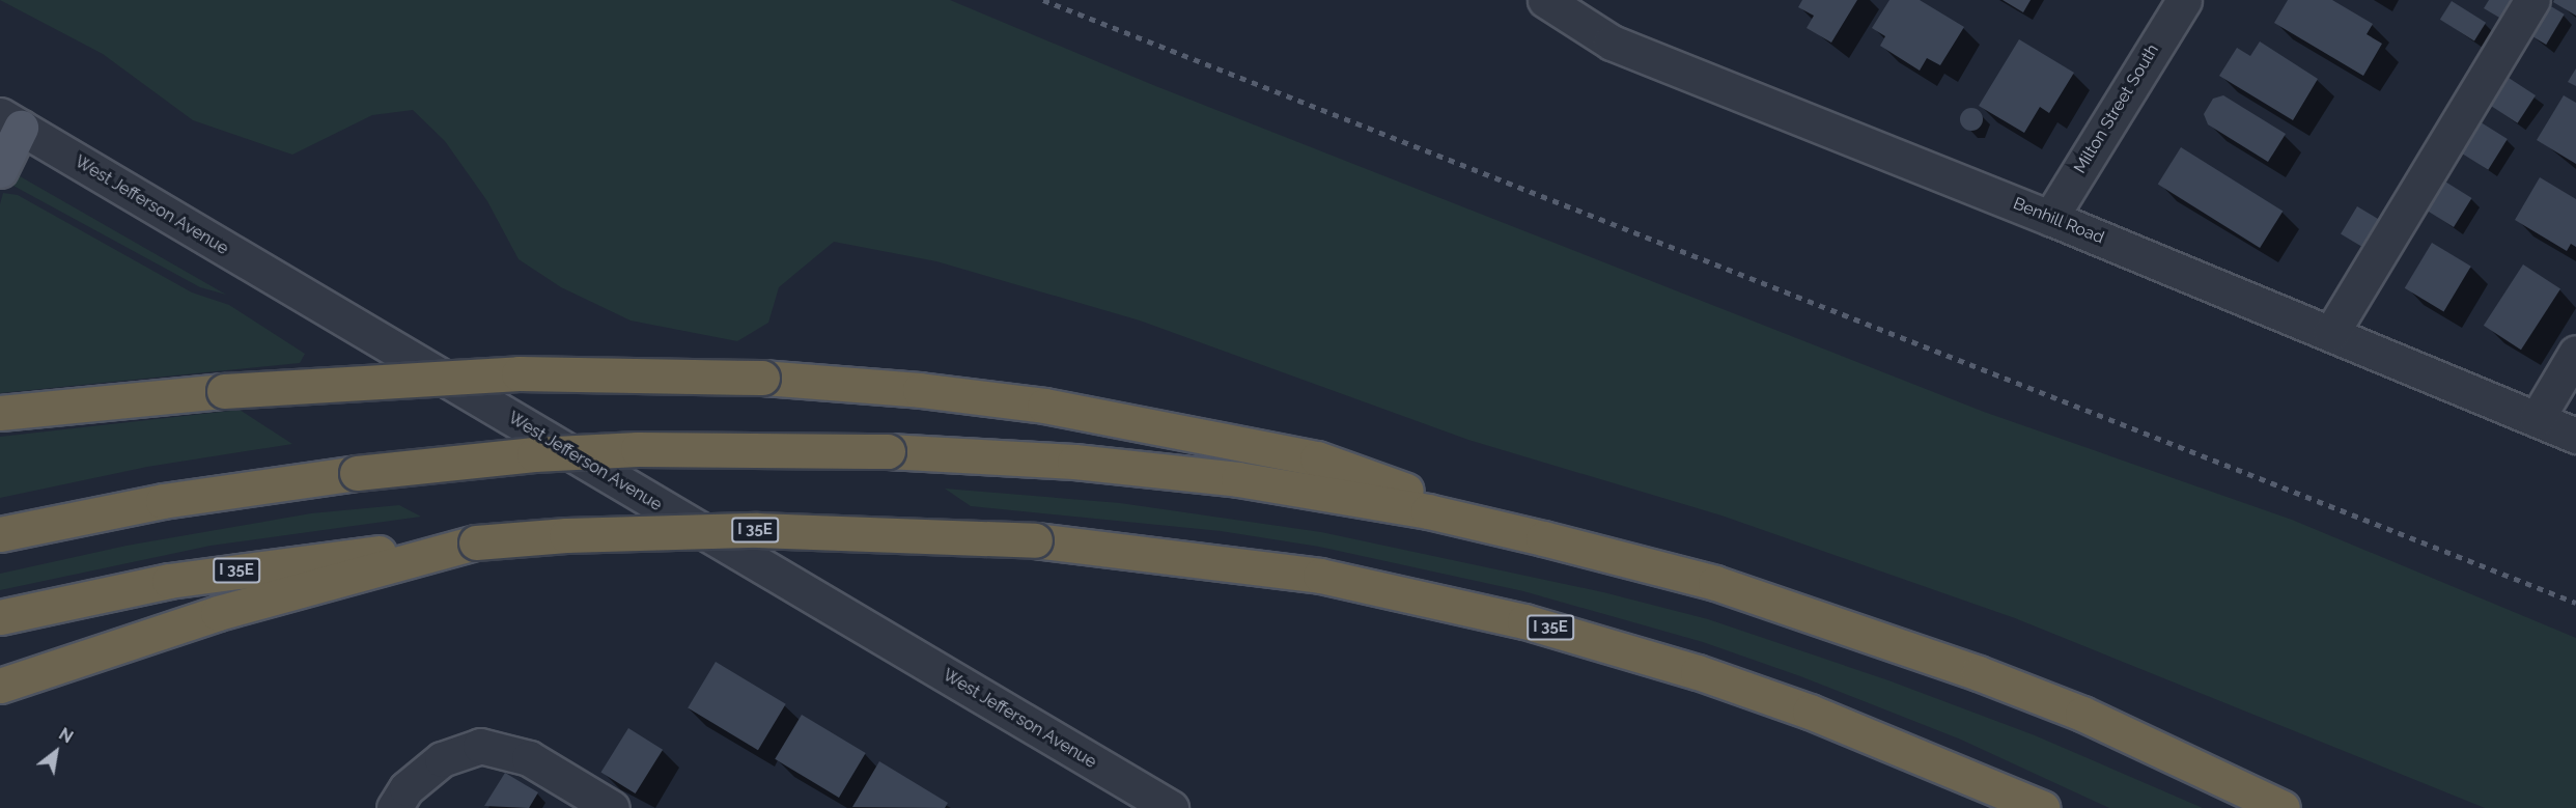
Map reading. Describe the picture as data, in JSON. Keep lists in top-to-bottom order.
{
  "streets": {
    "highway": ["I 35E"],
    "street": ["Milton Street South", "West Jefferson Avenue", "Benhill Road"]
  },
  "crossings": [
    ["Milton Street South", "Benhill Road"]
  ],
  "north": "top right"
}
